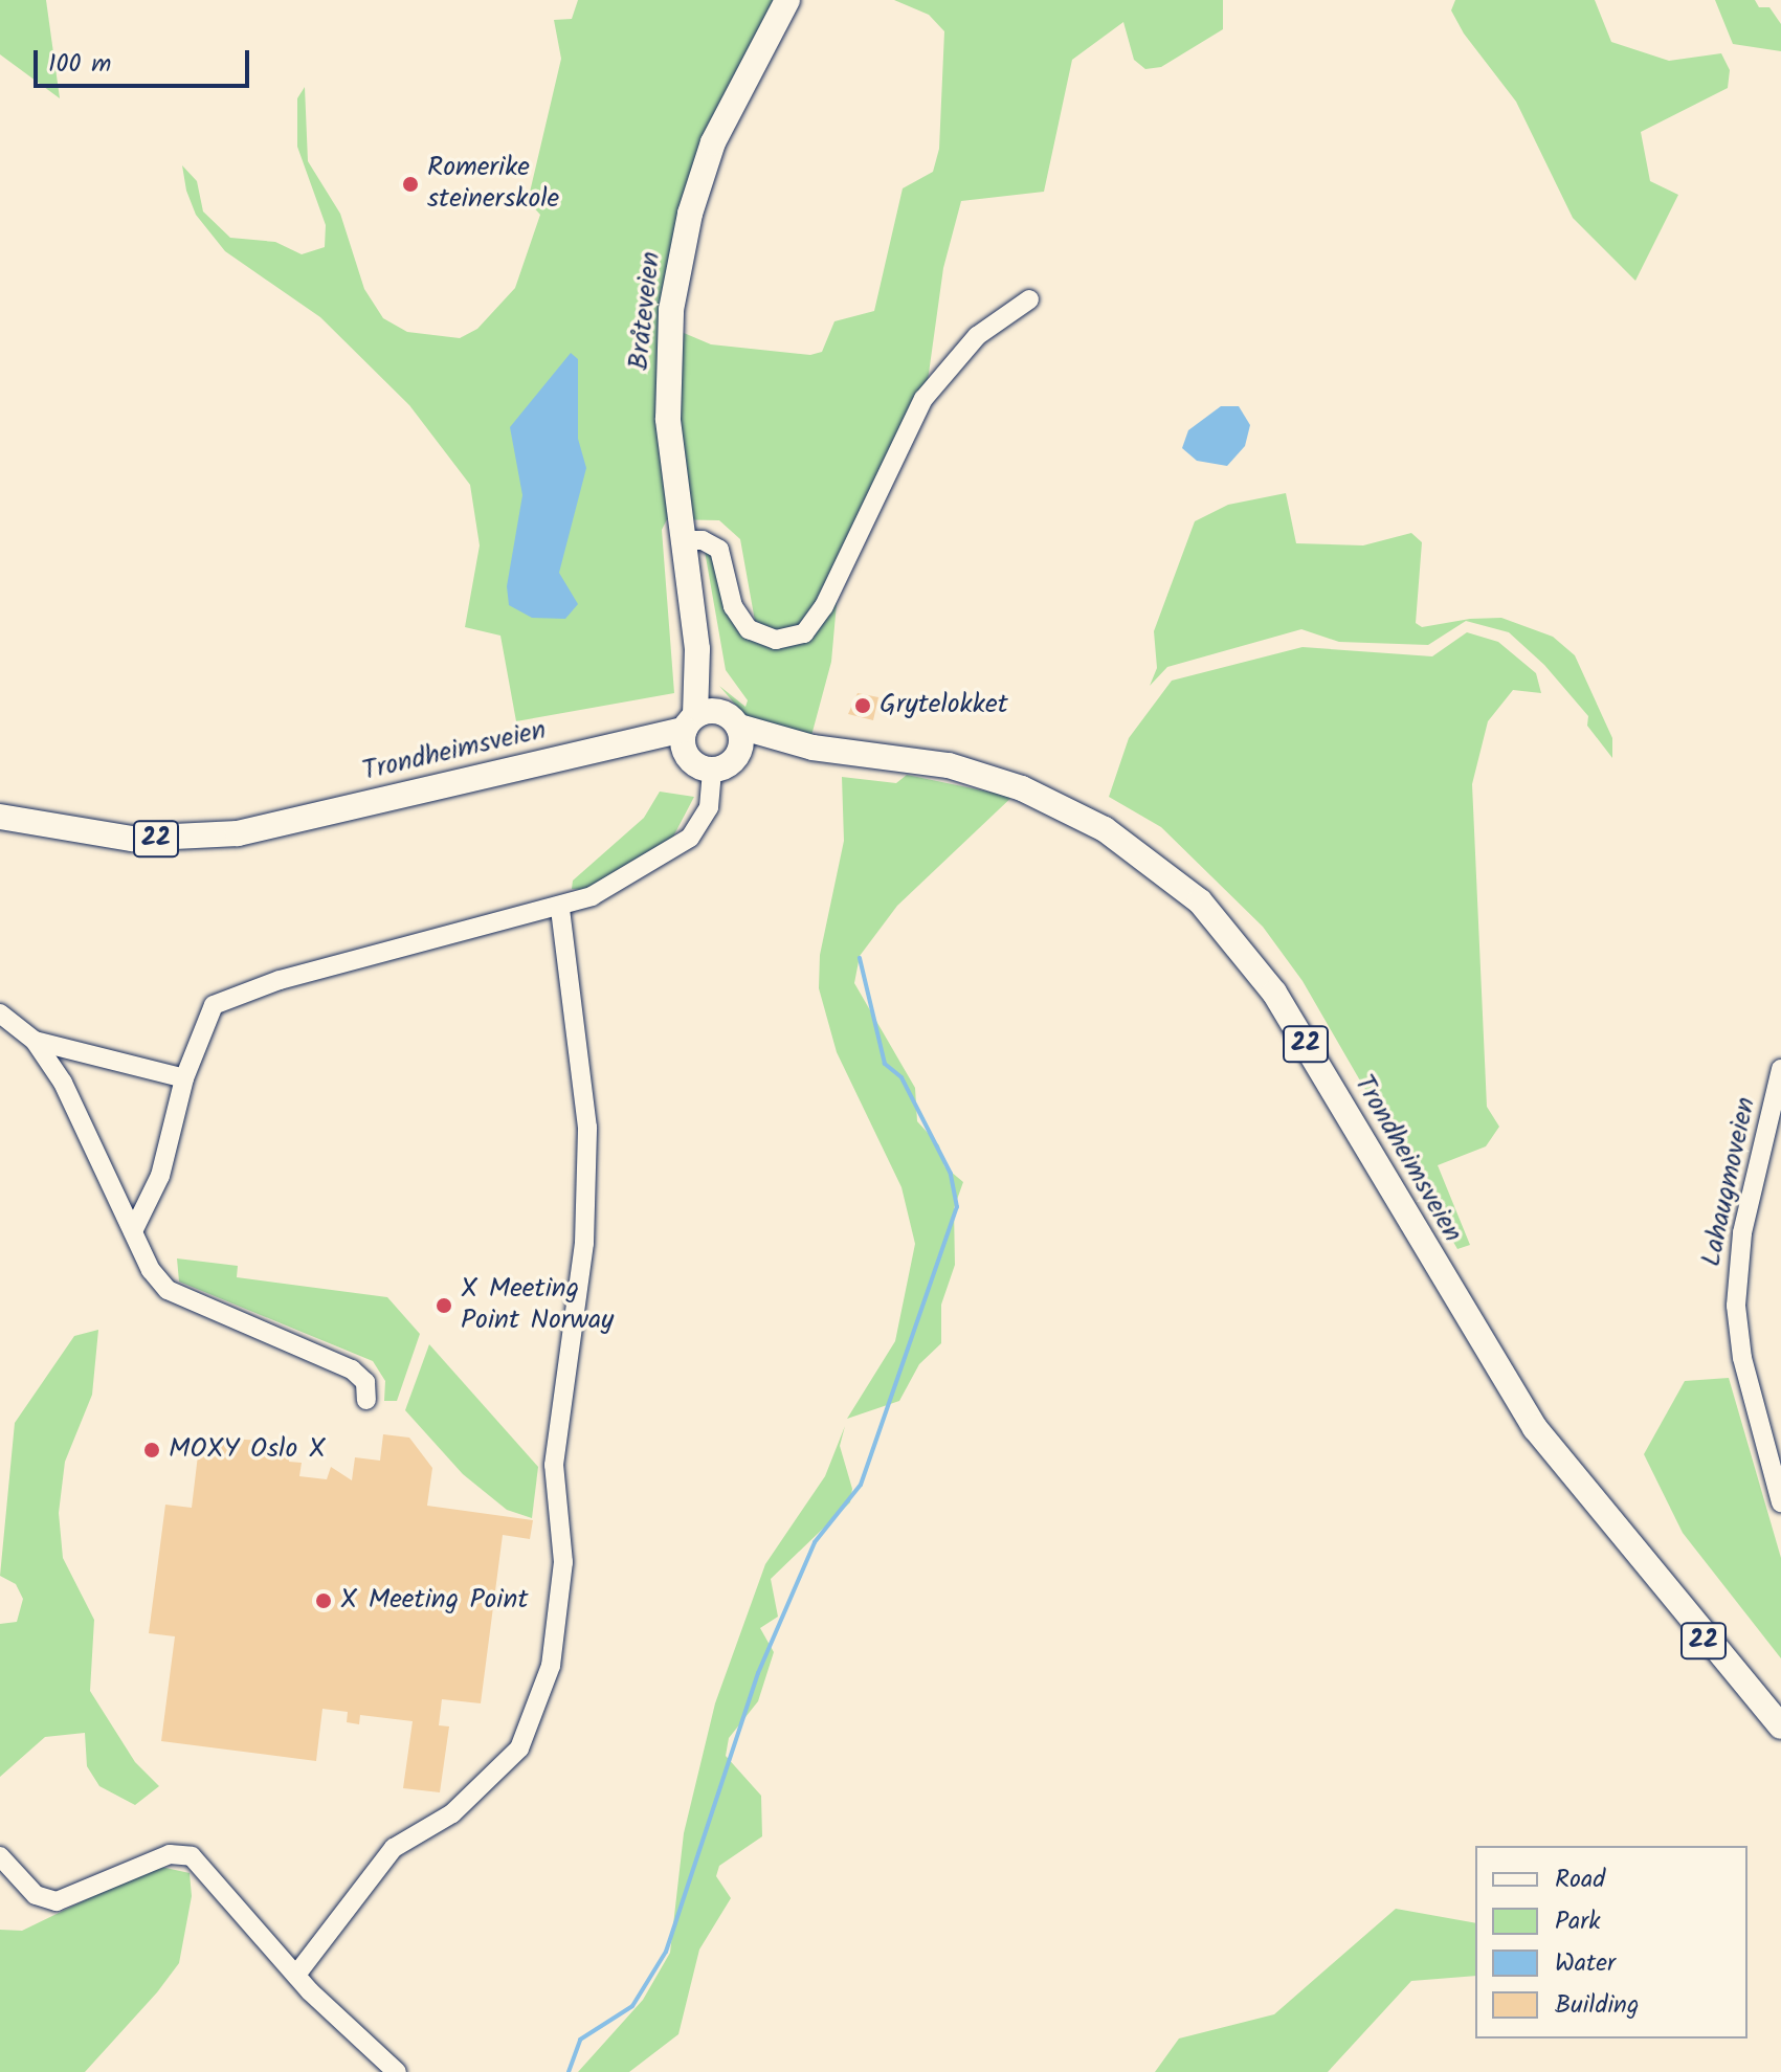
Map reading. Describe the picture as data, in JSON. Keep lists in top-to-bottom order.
{
  "streets": {
    "main road": ["Bråteveien", "Trondheimsveien", "22"],
    "street": ["Lahaugmoveien"]
  },
  "crossings": [
    ["Bråteveien", "Trondheimsveien"],
    ["Bråteveien", "22"],
    ["Trondheimsveien", "22"]
  ],
  "places": [
    "Romerike steinerskole",
    "Grytelokket",
    "X Meeting Point Norway",
    "MOXY Oslo X",
    "X Meeting Point"
  ],
  "legend": [
    "Road",
    "Park",
    "Water",
    "Building"
  ],
  "scale_bar": "100 m"
}
